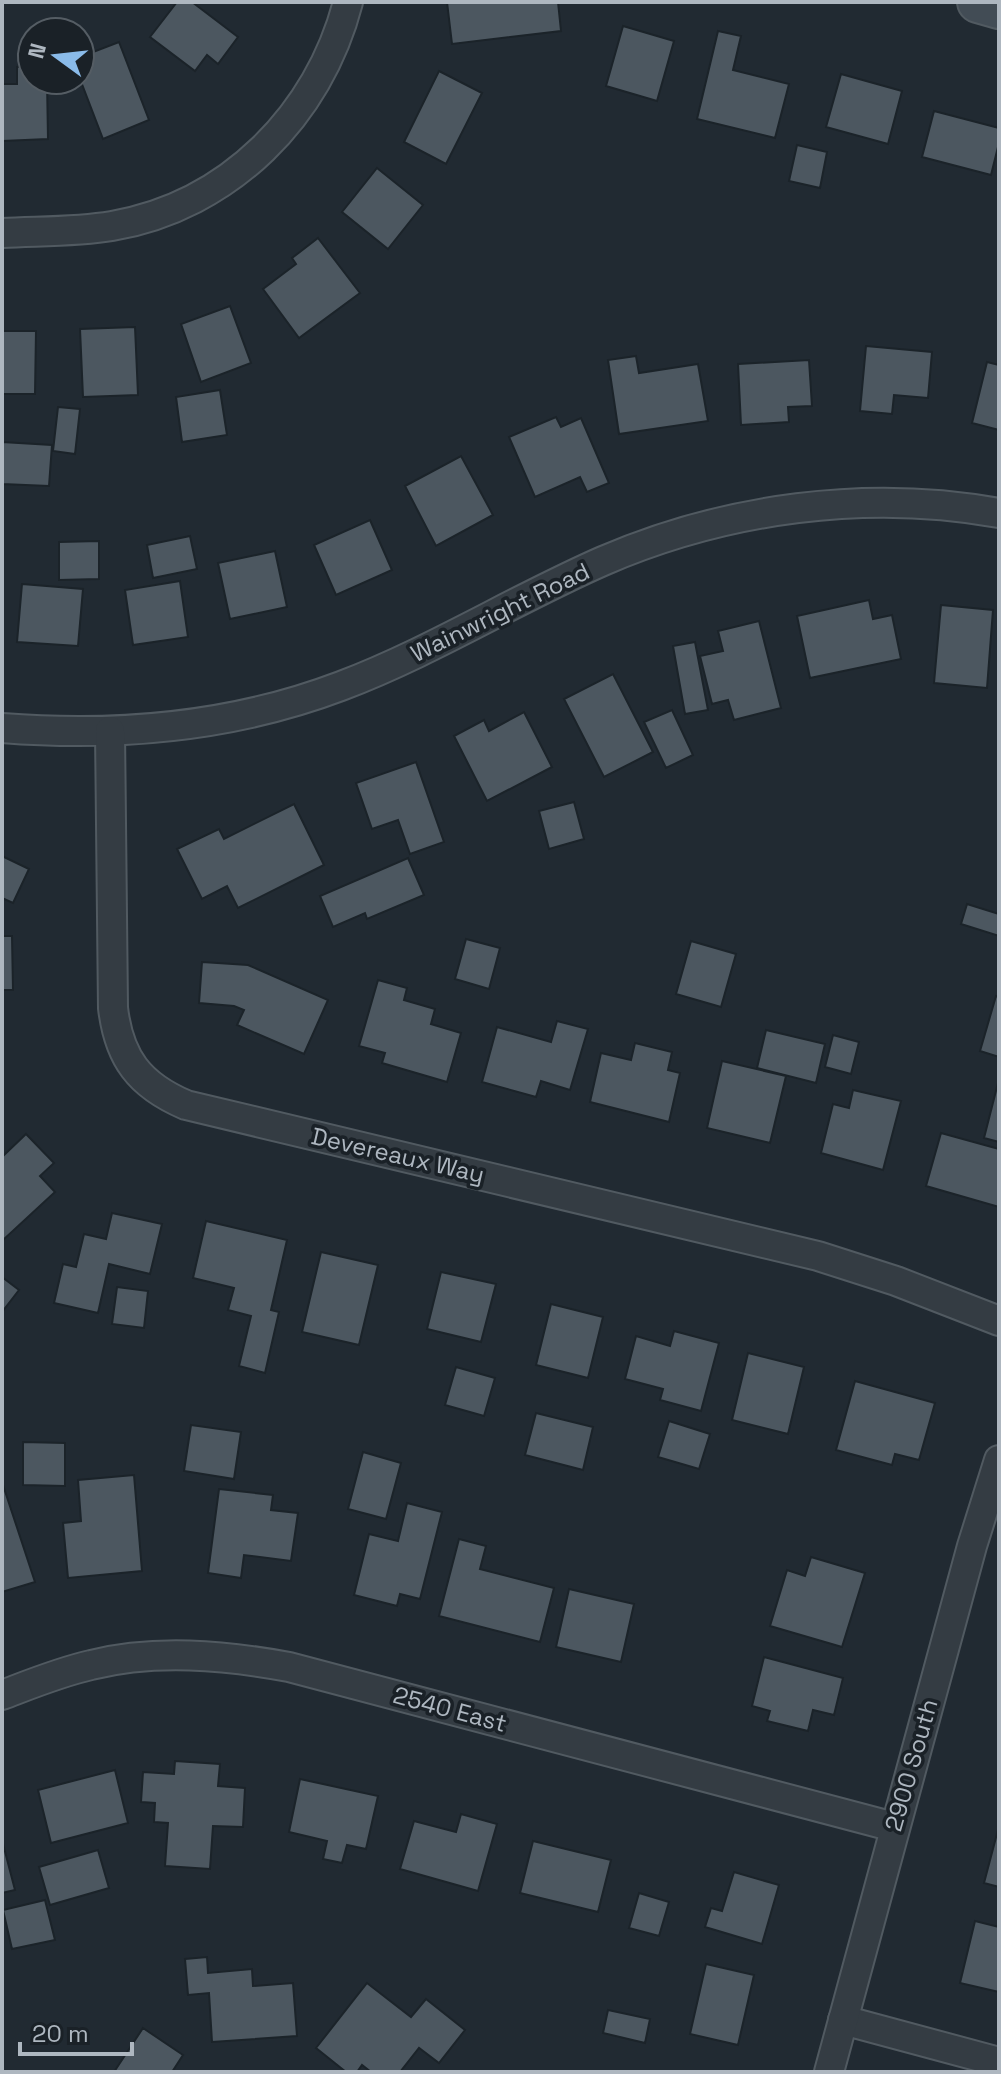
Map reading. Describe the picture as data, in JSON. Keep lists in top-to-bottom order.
{
  "streets": {
    "street": [
      "Wainwright Road",
      "Devereaux Way",
      "2540 East",
      "2900 South"
    ]
  },
  "crossings": [
    ["Wainwright Road", "Devereaux Way"],
    ["2540 East", "2900 South"]
  ],
  "scale_bar": "20 m",
  "north": "left"
}
